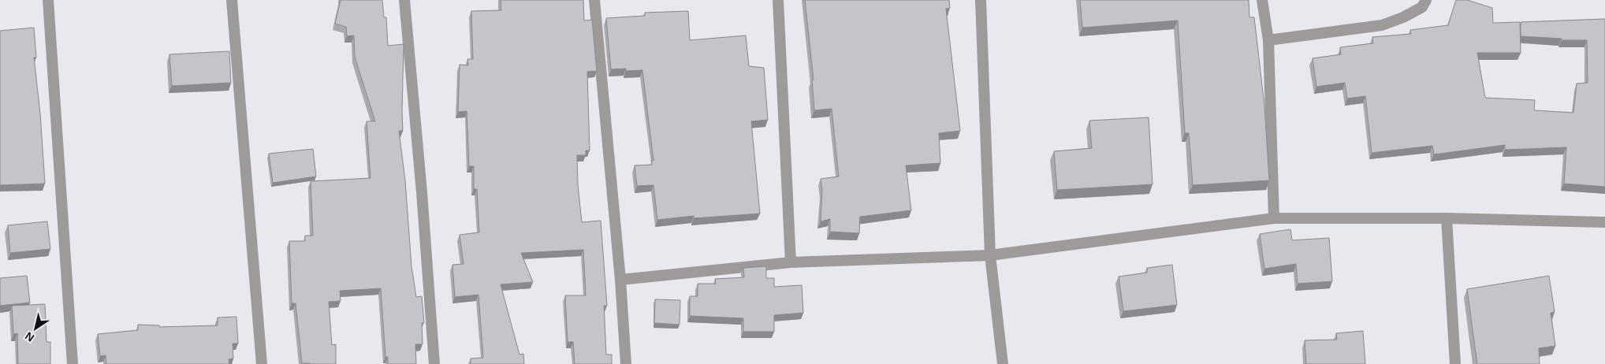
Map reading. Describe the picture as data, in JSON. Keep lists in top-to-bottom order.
{
  "north": "bottom left"
}
